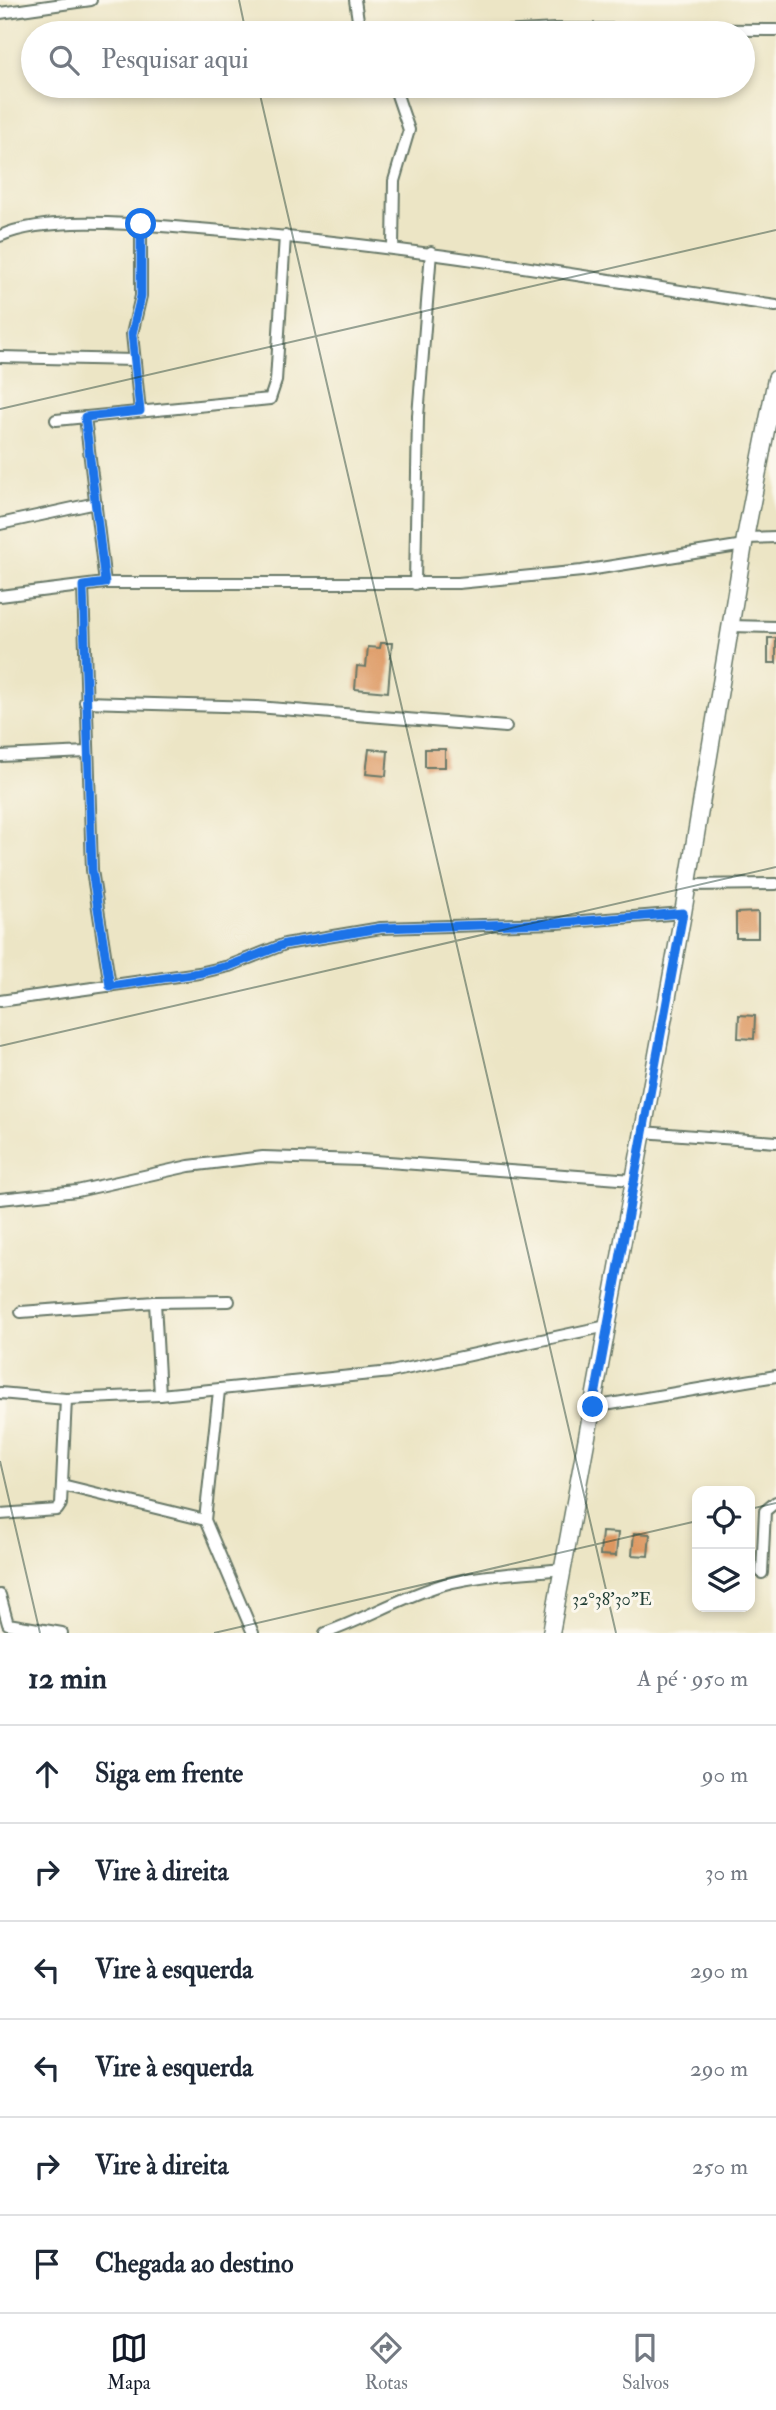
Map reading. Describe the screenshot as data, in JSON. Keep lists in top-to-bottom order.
{
  "page": {
    "search": "Pesquisar aqui",
    "heading": ["12 min", "A pé · 950 m"],
    "list": [
      ["Siga em frente", "90 m"],
      ["Vire à direita", "30 m"],
      ["Vire à esquerda", "290 m"],
      ["Vire à esquerda", "290 m"],
      ["Vire à direita", "250 m"],
      "Chegada ao destino"
    ],
    "nav": ["Mapa", "Rotas", "Salvos"]
  },
  "coordinates": ["32°38'30\"E"]
}
